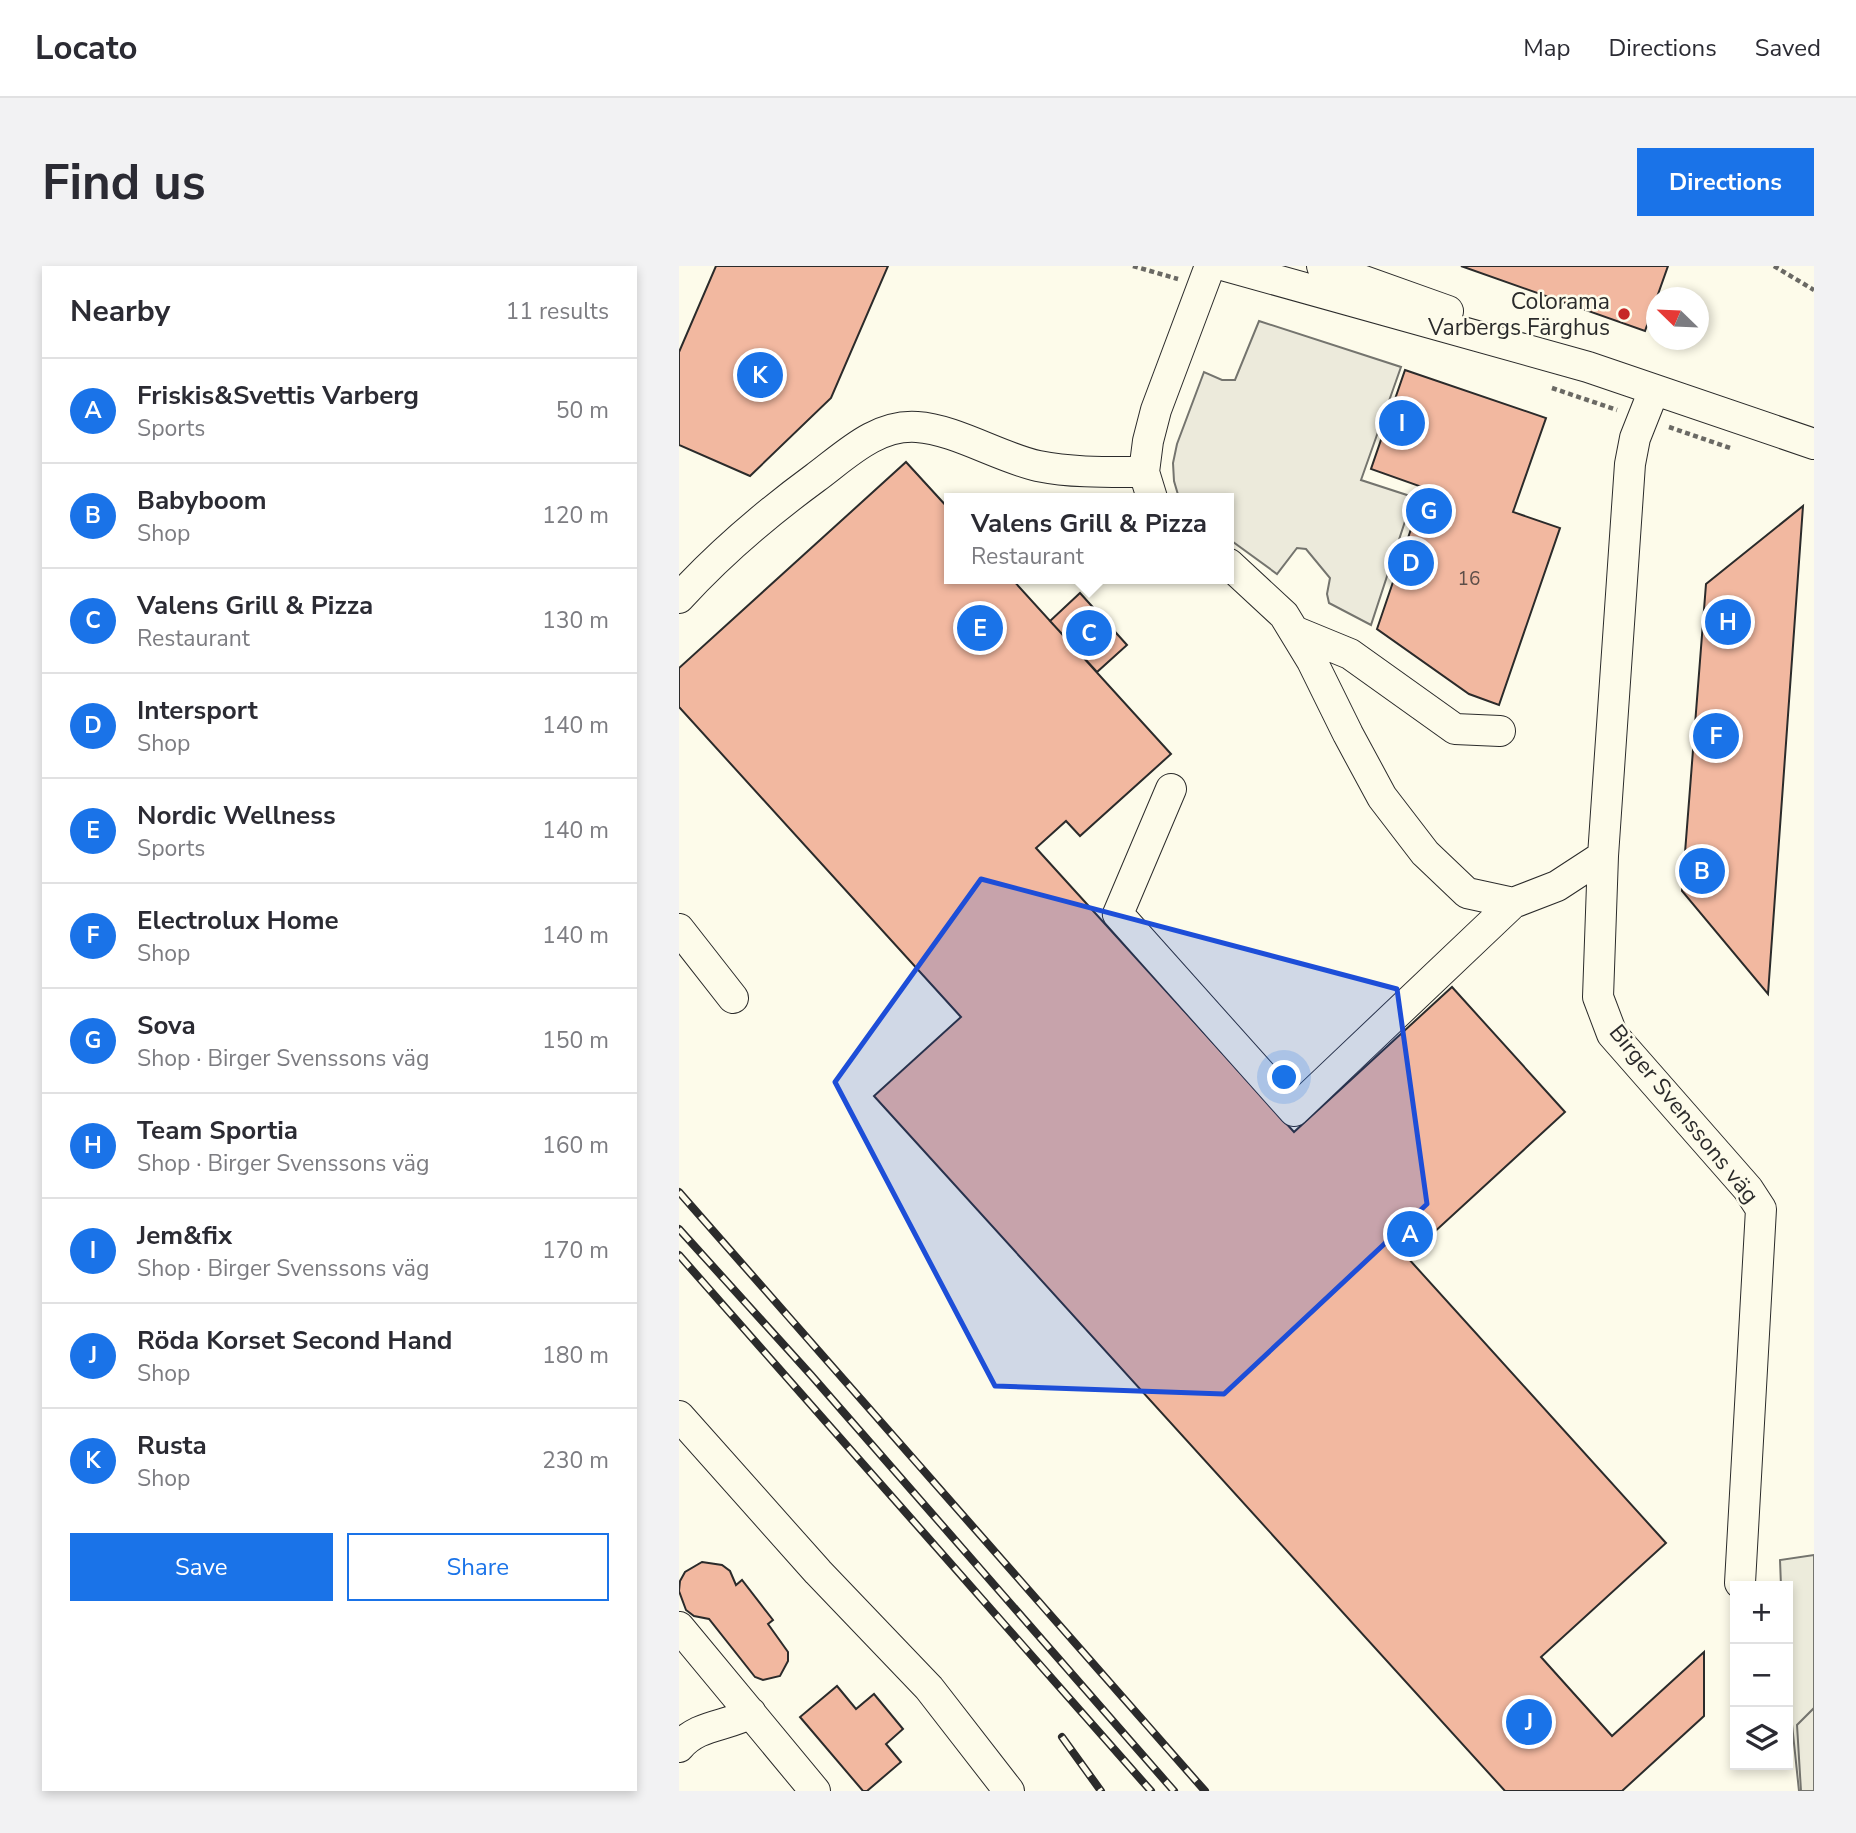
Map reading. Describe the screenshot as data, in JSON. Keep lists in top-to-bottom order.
{
  "streets": {
    "street": ["Birger Svenssons väg"]
  },
  "places": ["Colorama Varbergs Färghus"],
  "house_numbers": ["16"],
  "north": "top left",
  "page": {
    "header": "Locato",
    "nav": ["Map", "Directions", "Saved"],
    "buttons": [
      "Directions",
      ["Save", "Share"]
    ],
    "title": "Find us",
    "heading": ["Nearby", "11 results"],
    "pins": [
      "K",
      "I",
      "G",
      "D",
      "H",
      "E",
      "C",
      "F",
      "B",
      "A",
      "J"
    ],
    "list": [
      {
        "mark": "A",
        "name": "Friskis&Svettis Varberg",
        "note": "Sports",
        "value": "50 m"
      },
      {
        "mark": "B",
        "name": "Babyboom",
        "note": "Shop",
        "value": "120 m"
      },
      {
        "mark": "C",
        "name": "Valens Grill & Pizza",
        "note": "Restaurant",
        "value": "130 m"
      },
      {
        "mark": "D",
        "name": "Intersport",
        "note": "Shop",
        "value": "140 m"
      },
      {
        "mark": "E",
        "name": "Nordic Wellness",
        "note": "Sports",
        "value": "140 m"
      },
      {
        "mark": "F",
        "name": "Electrolux Home",
        "note": "Shop",
        "value": "140 m"
      },
      {
        "mark": "G",
        "name": "Sova",
        "note": "Shop · Birger Svenssons väg",
        "value": "150 m"
      },
      {
        "mark": "H",
        "name": "Team Sportia",
        "note": "Shop · Birger Svenssons väg",
        "value": "160 m"
      },
      {
        "mark": "I",
        "name": "Jem&fix",
        "note": "Shop · Birger Svenssons väg",
        "value": "170 m"
      },
      {
        "mark": "J",
        "name": "Röda Korset Second Hand",
        "note": "Shop",
        "value": "180 m"
      },
      {
        "mark": "K",
        "name": "Rusta",
        "note": "Shop",
        "value": "230 m"
      }
    ],
    "popup": ["Valens Grill & Pizza", "Restaurant"],
    "map_buttons": ["+", "−"]
  }
}
